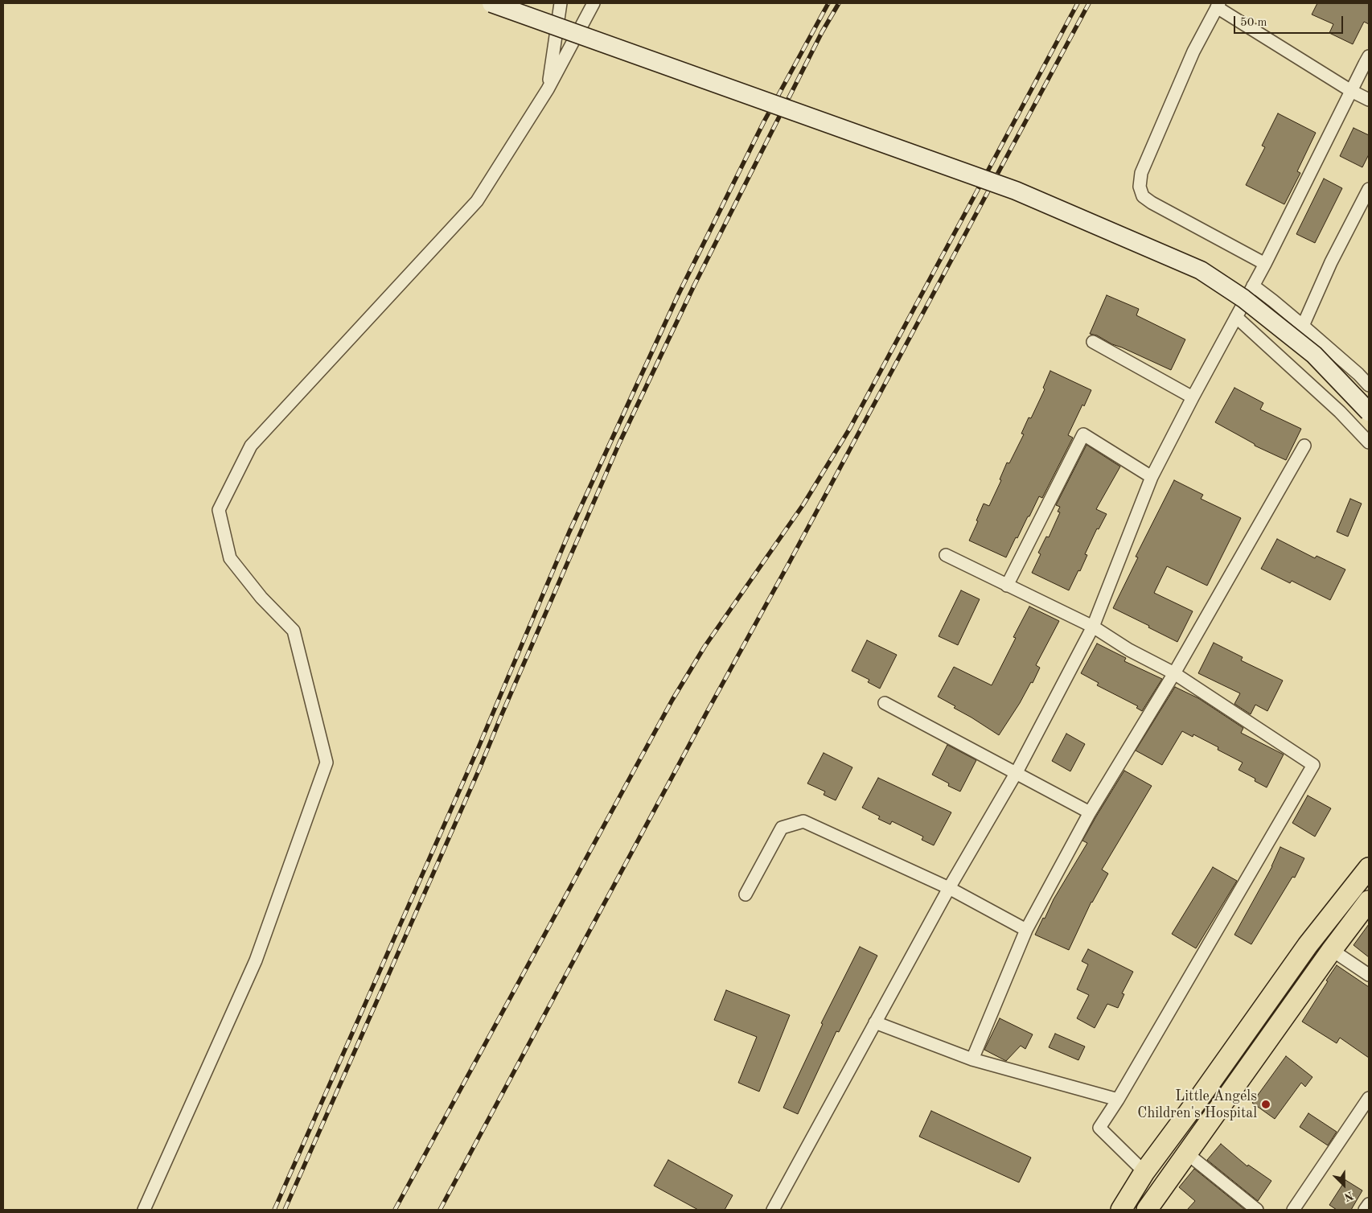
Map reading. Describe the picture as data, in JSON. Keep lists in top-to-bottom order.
{
  "places": ["Little Angels Children's Hospital"],
  "scale_bar": "50 m",
  "north": "bottom right"
}
